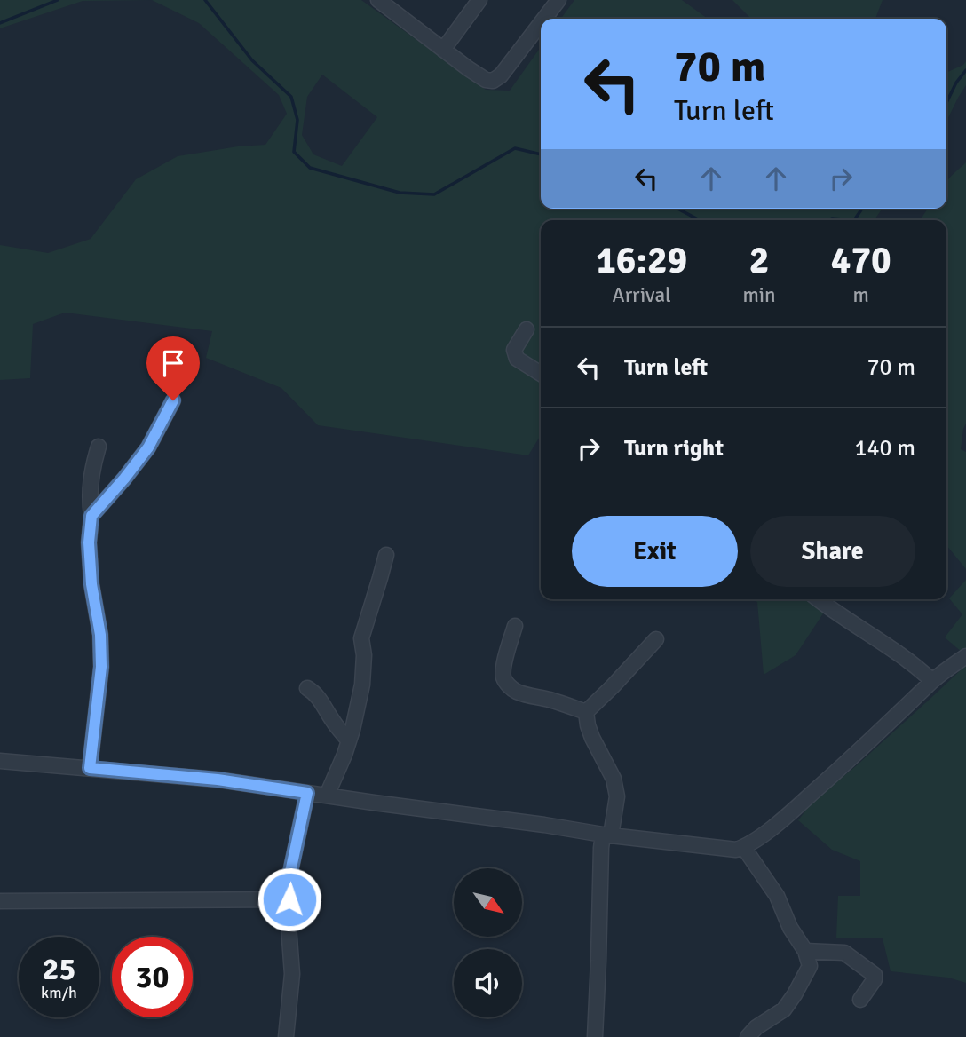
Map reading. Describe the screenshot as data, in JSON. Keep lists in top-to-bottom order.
{
  "north": "bottom right",
  "page": {
    "turn": ["70 m", "Turn left"],
    "eta": [
      "16:29",
      "Arrival",
      "2",
      "min",
      "470",
      "m"
    ],
    "list": [
      {
        "name": "Turn left",
        "value": "70 m"
      },
      {
        "name": "Turn right",
        "value": "140 m"
      }
    ],
    "buttons": ["Exit", "Share"],
    "speed": "25 km/h",
    "limit": "30"
  }
}
